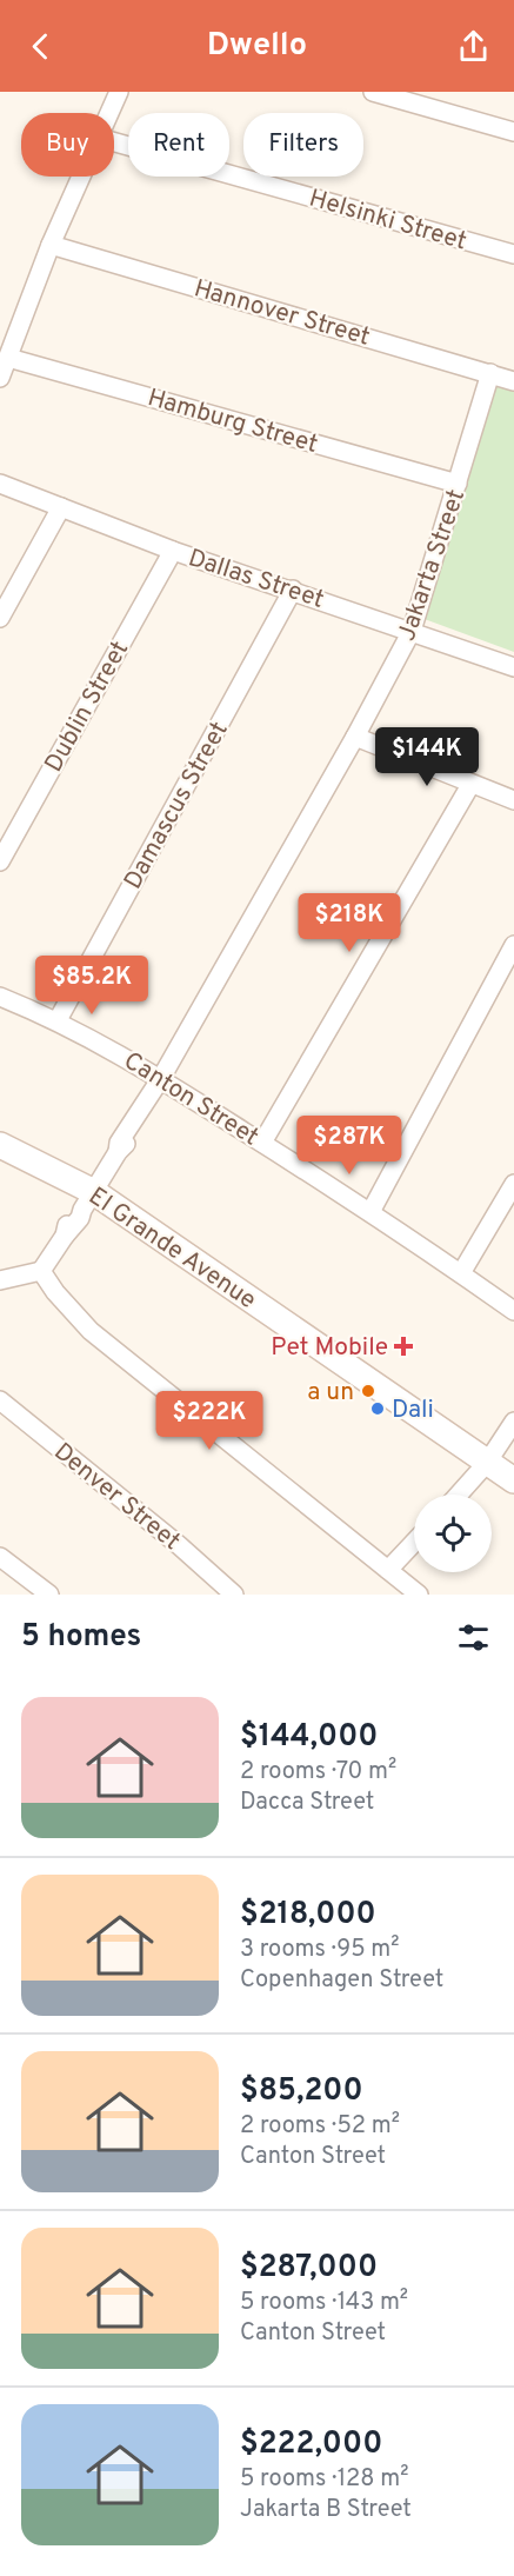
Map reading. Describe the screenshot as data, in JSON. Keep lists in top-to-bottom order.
{
  "streets": {
    "street": [
      "Helsinki Street",
      "Hannover Street",
      "Hamburg Street",
      "Jakarta Street",
      "Dallas Street",
      "Dublin Street",
      "Damascus Street",
      "Canton Street",
      "El Grande Avenue",
      "Denver Street"
    ]
  },
  "crossings": [
    ["Hannover Street", "Jakarta Street"],
    ["Hamburg Street", "Jakarta Street"],
    ["Jakarta Street", "Dallas Street"],
    ["Jakarta Street", "Canton Street"],
    ["Jakarta Street", "El Grande Avenue"],
    ["Dallas Street", "Dublin Street"],
    ["Dallas Street", "Damascus Street"],
    ["Damascus Street", "Canton Street"]
  ],
  "places": {
    "health": ["Pet Mobile"],
    "other": ["a un", "Dali"]
  },
  "page": {
    "header": "Dwello",
    "chip": ["Buy", "Rent", "Filters"],
    "price": [
      "$144K",
      "$218K",
      "$85.2K",
      "$287K",
      "$222K"
    ],
    "heading": "5 homes",
    "list": [
      {
        "name": "$144,000",
        "note": "2 rooms · 70 m² · Dacca Street"
      },
      {
        "name": "$218,000",
        "note": "3 rooms · 95 m² · Copenhagen Street"
      },
      {
        "name": "$85,200",
        "note": "2 rooms · 52 m² · Canton Street"
      },
      {
        "name": "$287,000",
        "note": "5 rooms · 143 m² · Canton Street"
      },
      {
        "name": "$222,000",
        "note": "5 rooms · 128 m² · Jakarta B Street"
      }
    ]
  }
}
